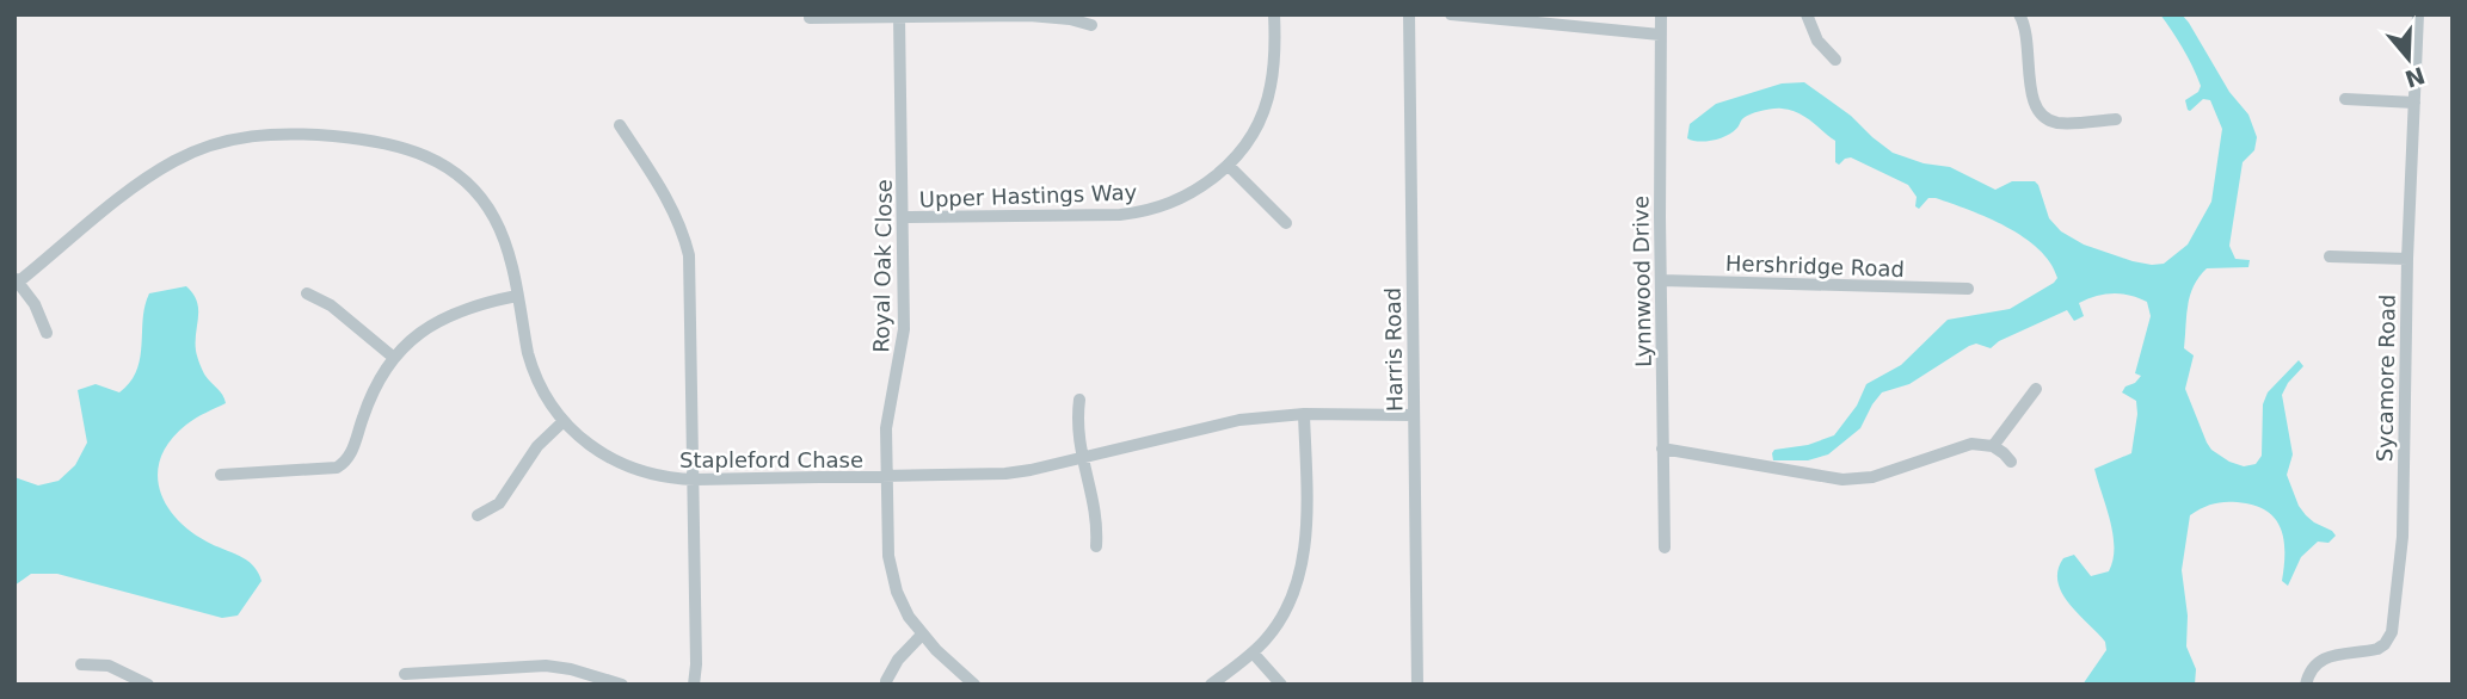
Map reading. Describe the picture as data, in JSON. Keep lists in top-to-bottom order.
{
  "streets": {
    "street": [
      "Upper Hastings Way",
      "Royal Oak Close",
      "Hershridge Road",
      "Lynnwood Drive",
      "Harris Road",
      "Sycamore Road",
      "Stapleford Chase"
    ]
  },
  "crossings": [
    ["Upper Hastings Way", "Royal Oak Close"],
    ["Royal Oak Close", "Stapleford Chase"],
    ["Hershridge Road", "Lynnwood Drive"],
    ["Harris Road", "Stapleford Chase"]
  ],
  "north": "bottom"
}
